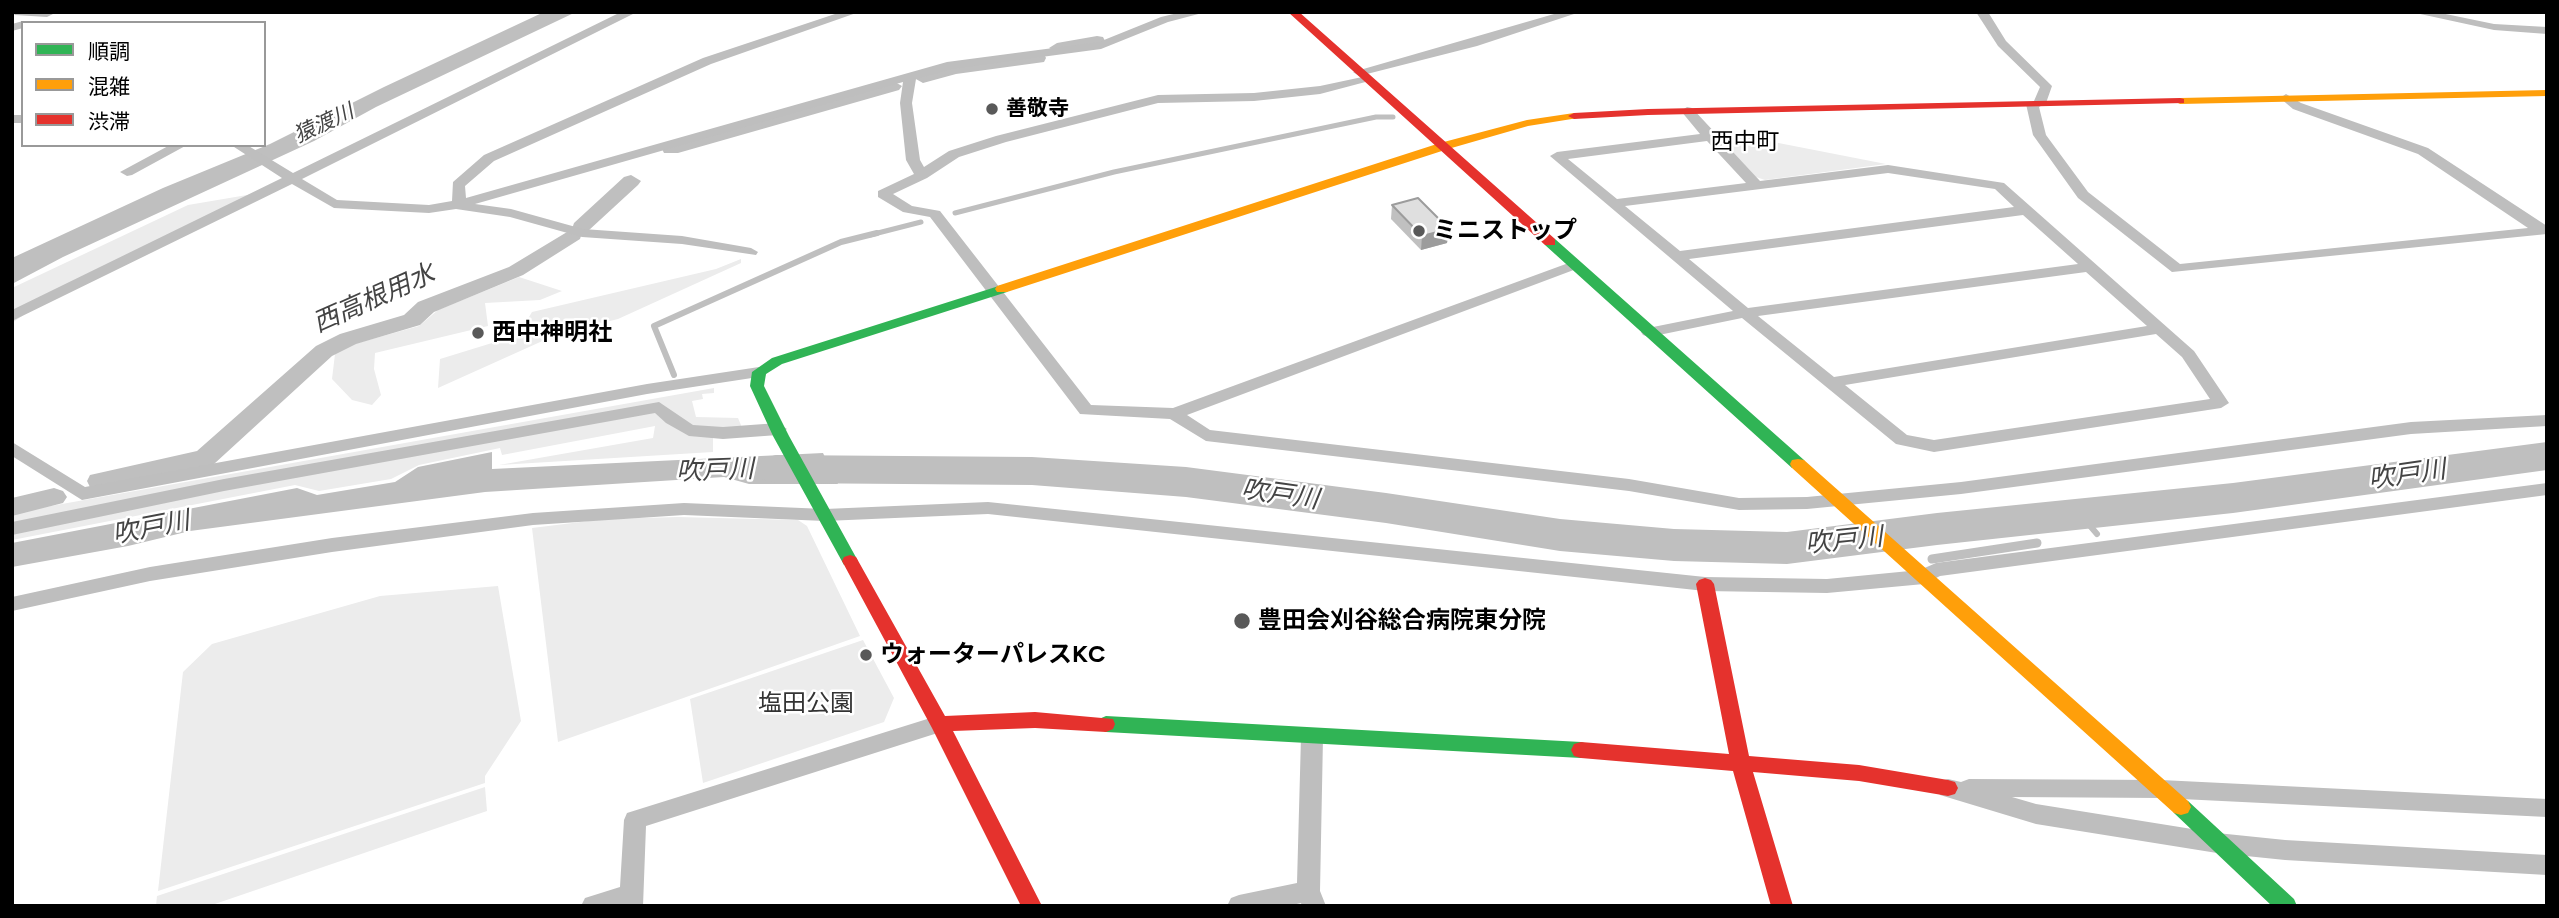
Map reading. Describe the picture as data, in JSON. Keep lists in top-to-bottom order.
{
  "districts": ["西中町"],
  "water": ["猿渡川", "西高根用水", "吹戸川"],
  "parks": ["塩田公園"],
  "places": [
    "善敬寺",
    "ミニストップ",
    "西中神明社",
    "豊田会刈谷総合病院東分院",
    "ウォーターパレスKC"
  ],
  "legend": ["順調", "混雑", "渋滞"]
}
